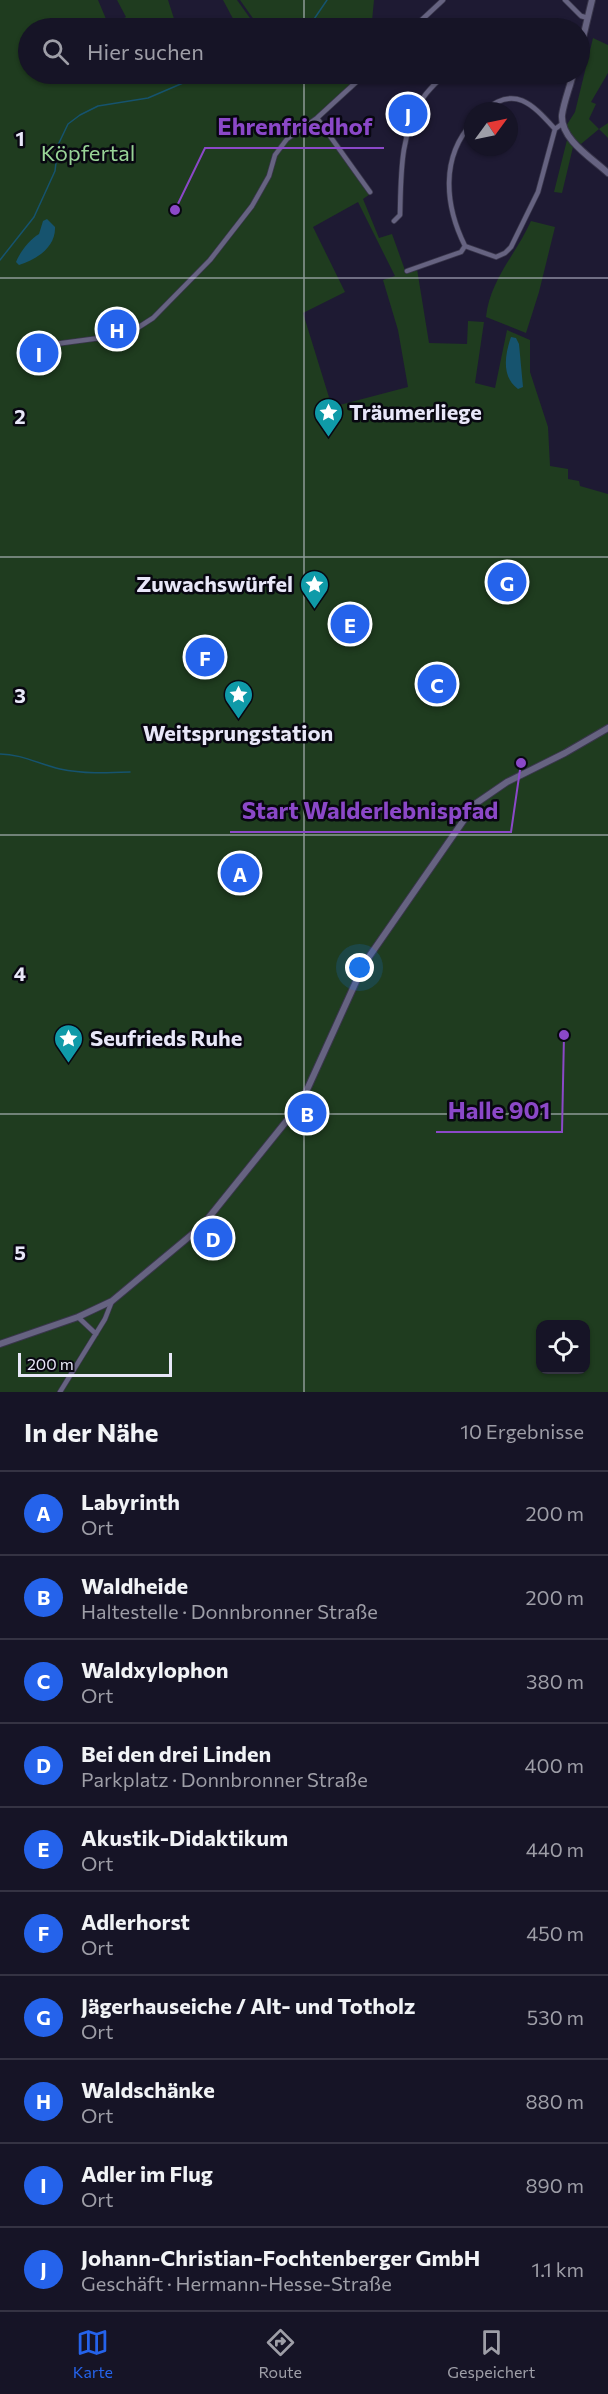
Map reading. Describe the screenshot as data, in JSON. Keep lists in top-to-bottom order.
{
  "parks": ["Köpfertal"],
  "places": {
    "other": ["Ehrenfriedhof", "Start Walderlebnispfad", "Halle 901"],
    "place": [
      "Träumerliege",
      "Zuwachswürfel",
      "Weitsprungstation",
      "Seufrieds Ruhe"
    ]
  },
  "scale_bar": "200 m",
  "north": "top right",
  "page": {
    "search": "Hier suchen",
    "pins": [
      "J",
      "H",
      "I",
      "G",
      "E",
      "F",
      "C",
      "A",
      "B",
      "D"
    ],
    "scale": "200 m",
    "heading": ["In der Nähe", "10 Ergebnisse"],
    "list": [
      {
        "mark": "A",
        "name": "Labyrinth",
        "note": "Ort",
        "value": "200 m"
      },
      {
        "mark": "B",
        "name": "Waldheide",
        "note": "Haltestelle · Donnbronner Straße",
        "value": "200 m"
      },
      {
        "mark": "C",
        "name": "Waldxylophon",
        "note": "Ort",
        "value": "380 m"
      },
      {
        "mark": "D",
        "name": "Bei den drei Linden",
        "note": "Parkplatz · Donnbronner Straße",
        "value": "400 m"
      },
      {
        "mark": "E",
        "name": "Akustik-Didaktikum",
        "note": "Ort",
        "value": "440 m"
      },
      {
        "mark": "F",
        "name": "Adlerhorst",
        "note": "Ort",
        "value": "450 m"
      },
      {
        "mark": "G",
        "name": "Jägerhauseiche / Alt- und Totholz",
        "note": "Ort",
        "value": "530 m"
      },
      {
        "mark": "H",
        "name": "Waldschänke",
        "note": "Ort",
        "value": "880 m"
      },
      {
        "mark": "I",
        "name": "Adler im Flug",
        "note": "Ort",
        "value": "890 m"
      },
      {
        "mark": "J",
        "name": "Johann-Christian-Fochtenberger GmbH",
        "note": "Geschäft · Hermann-Hesse-Straße",
        "value": "1.1 km"
      }
    ],
    "nav": ["Karte", "Route", "Gespeichert"]
  },
  "grid": {
    "rows": [
      "1",
      "2",
      "3",
      "4",
      "5"
    ]
  }
}
